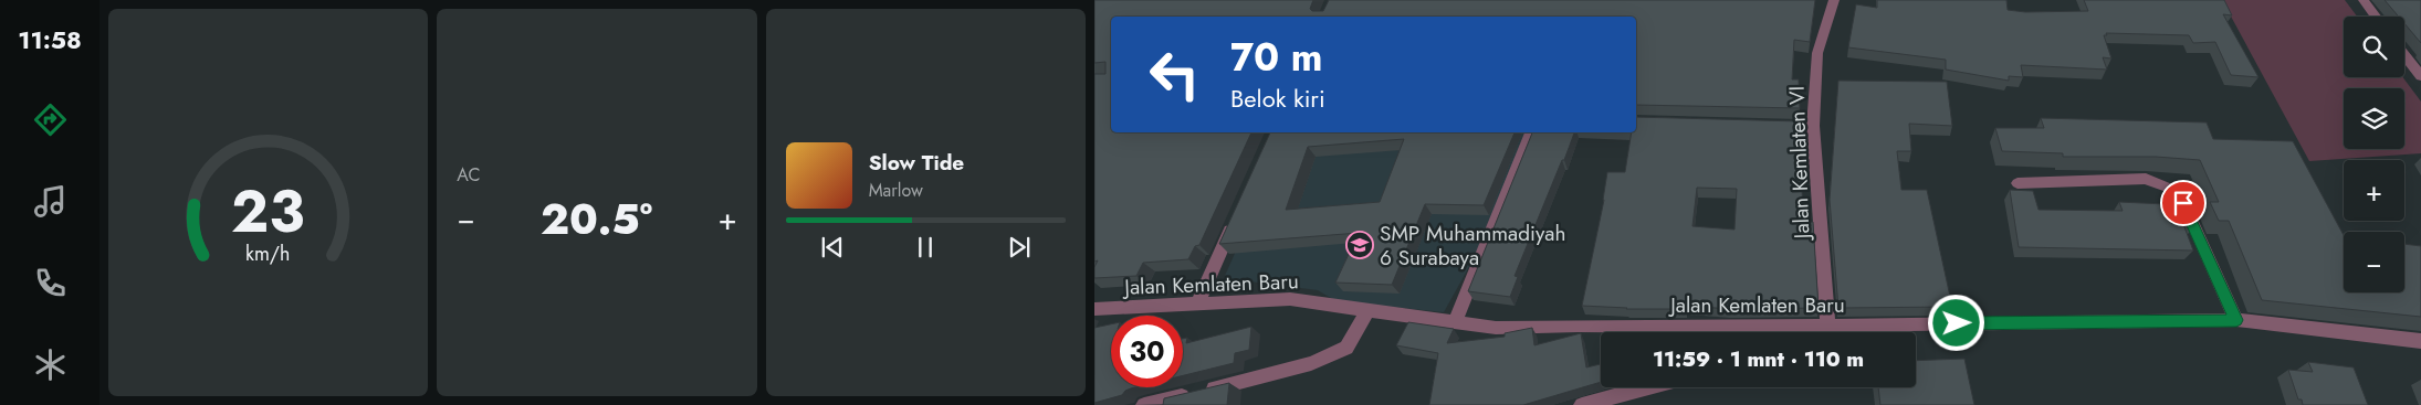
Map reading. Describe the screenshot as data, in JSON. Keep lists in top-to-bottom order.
{
  "streets": {
    "street": ["Jalan Kemlaten VI", "Jalan Kemlaten Baru"]
  },
  "crossings": [
    ["Jalan Kemlaten VI", "Jalan Kemlaten Baru"]
  ],
  "places": {
    "school or university": ["SMP Muhammadiyah 6 Surabaya"]
  },
  "page": {
    "tabs": "11:58",
    "tile": "AC",
    "map_buttons": ["+", "−"],
    "turn": ["70 m", "Belok kiri"],
    "song": ["Slow Tide", "Marlow"],
    "heat": ["−", "20.5°", "+"],
    "limit": "30",
    "trip": "11:59 · 1 mnt · 110 m",
    "gauge": ["23", "km/h"]
  }
}
